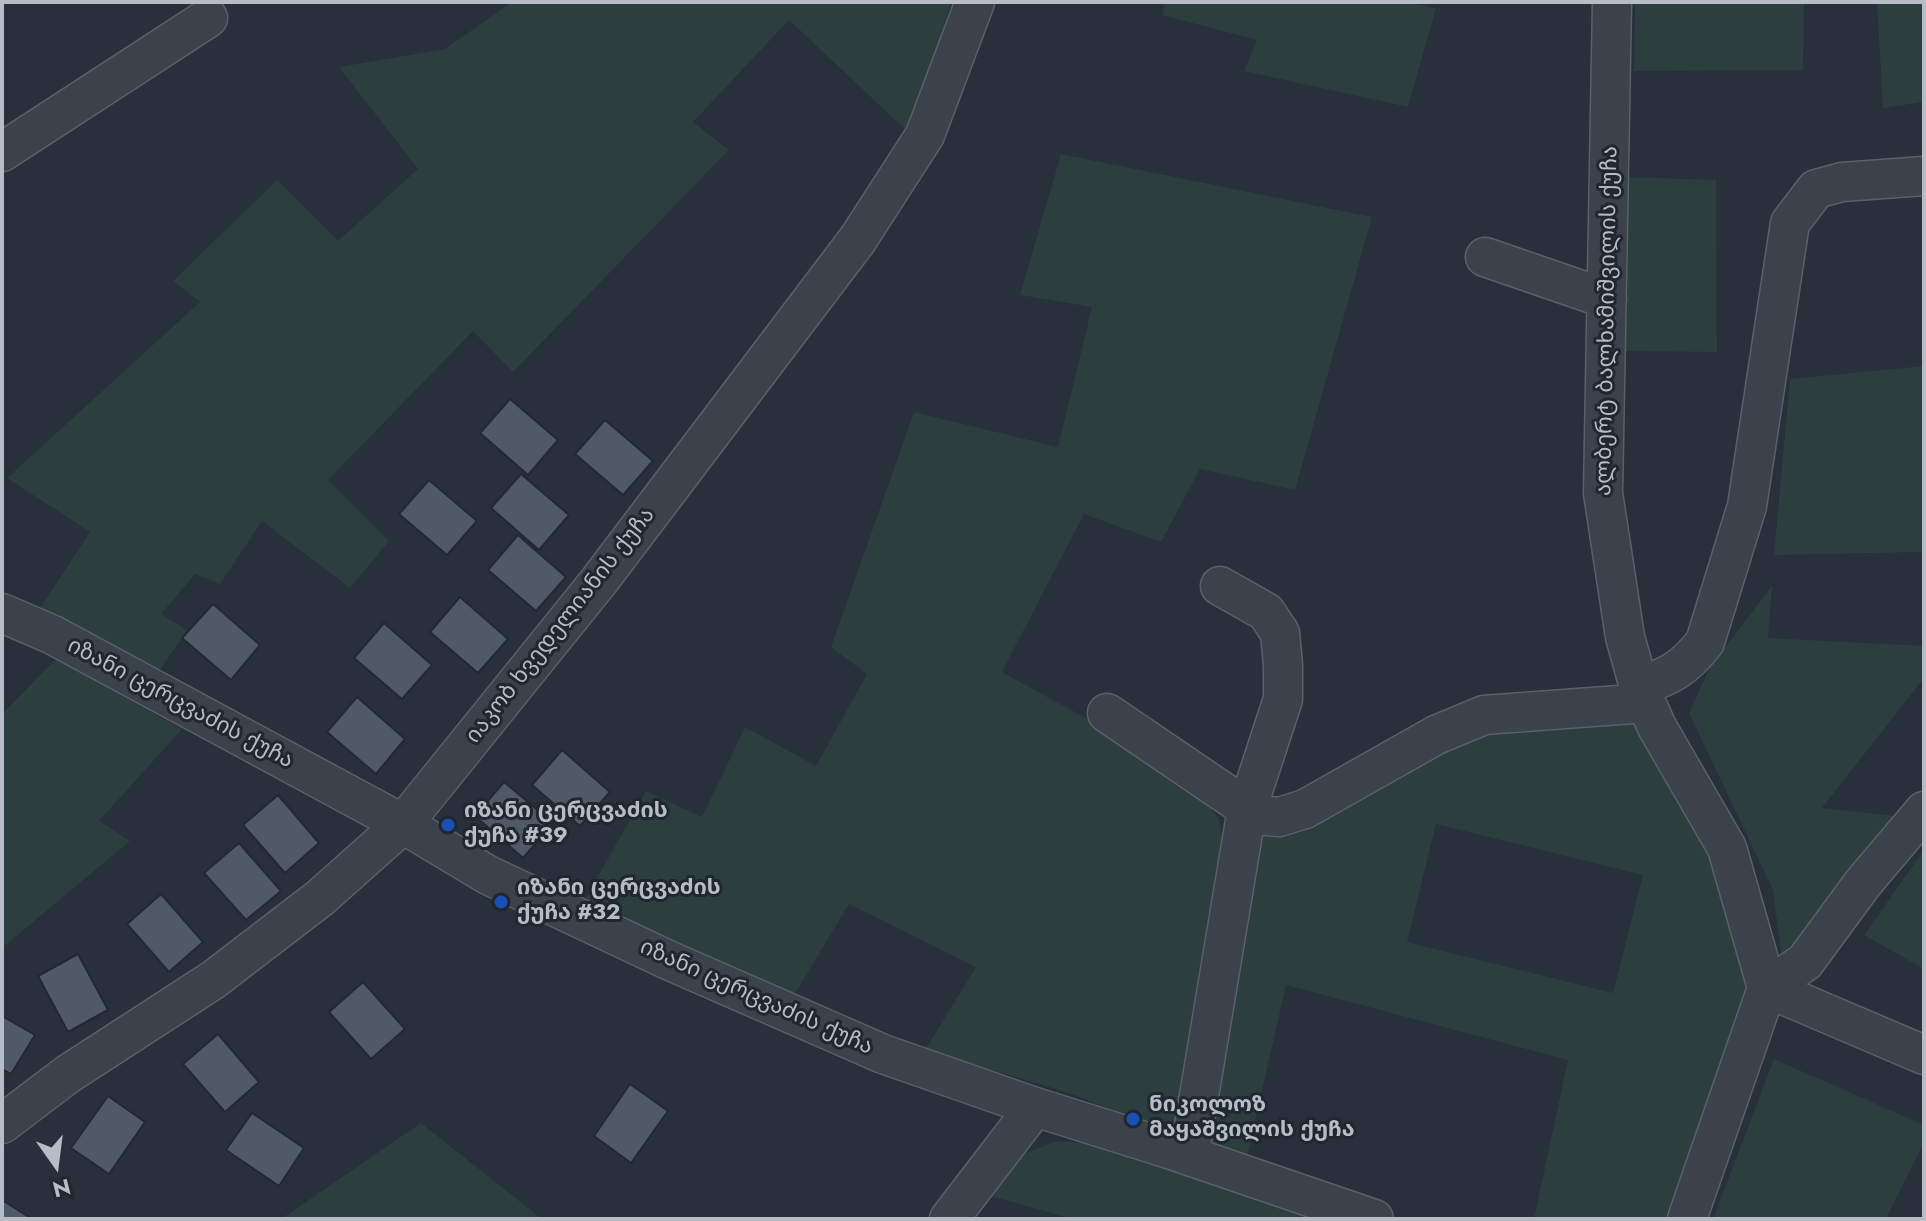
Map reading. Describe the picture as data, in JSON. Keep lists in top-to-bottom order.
{
  "streets": {
    "street": ["ალბერტ ბალხამიშვილის ქუჩა", "იაკობ ხვედელიანის ქუჩა", "იზანი ცერცვაძის ქუჩა"]
  },
  "crossings": [
    ["იაკობ ხვედელიანის ქუჩა", "იზანი ცერცვაძის ქუჩა"]
  ],
  "places": ["იზანი ცერცვაძის ქუჩა #39", "იზანი ცერცვაძის ქუჩა #32", "ნიკოლოზ მაყაშვილის ქუჩა"],
  "north": "bottom"
}
